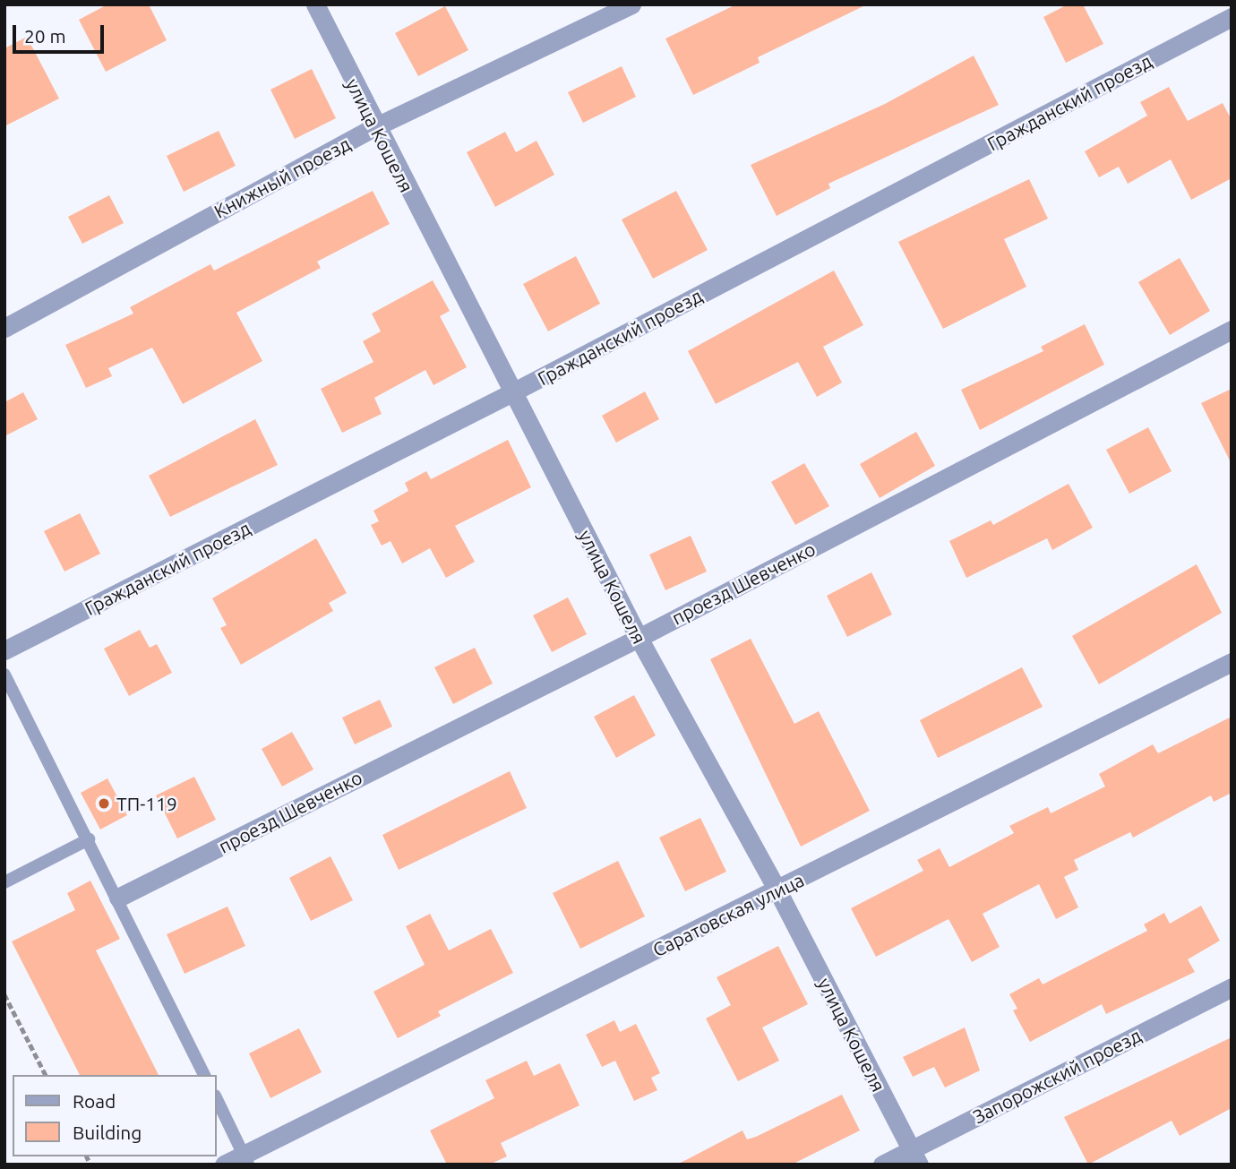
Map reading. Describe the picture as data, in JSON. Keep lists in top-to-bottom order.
{
  "streets": {
    "street": [
      "Гражданский проезд",
      "улица Кошеля",
      "Книжный проезд",
      "проезд Шевченко",
      "Саратовская улица",
      "Запорожский проезд"
    ]
  },
  "crossings": [
    ["Гражданский проезд", "улица Кошеля"],
    ["улица Кошеля", "Книжный проезд"],
    ["улица Кошеля", "проезд Шевченко"],
    ["улица Кошеля", "Саратовская улица"],
    ["улица Кошеля", "Запорожский проезд"]
  ],
  "places": ["ТП-119"],
  "legend": ["Road", "Building"],
  "scale_bar": "20 m"
}
